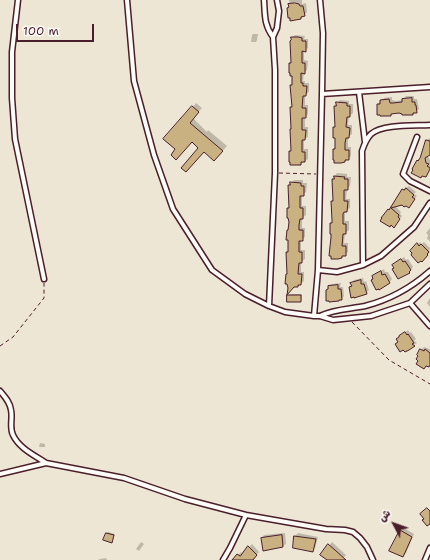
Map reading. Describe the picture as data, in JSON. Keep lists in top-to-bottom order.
{
  "scale_bar": "100 m",
  "north": "top left"
}
